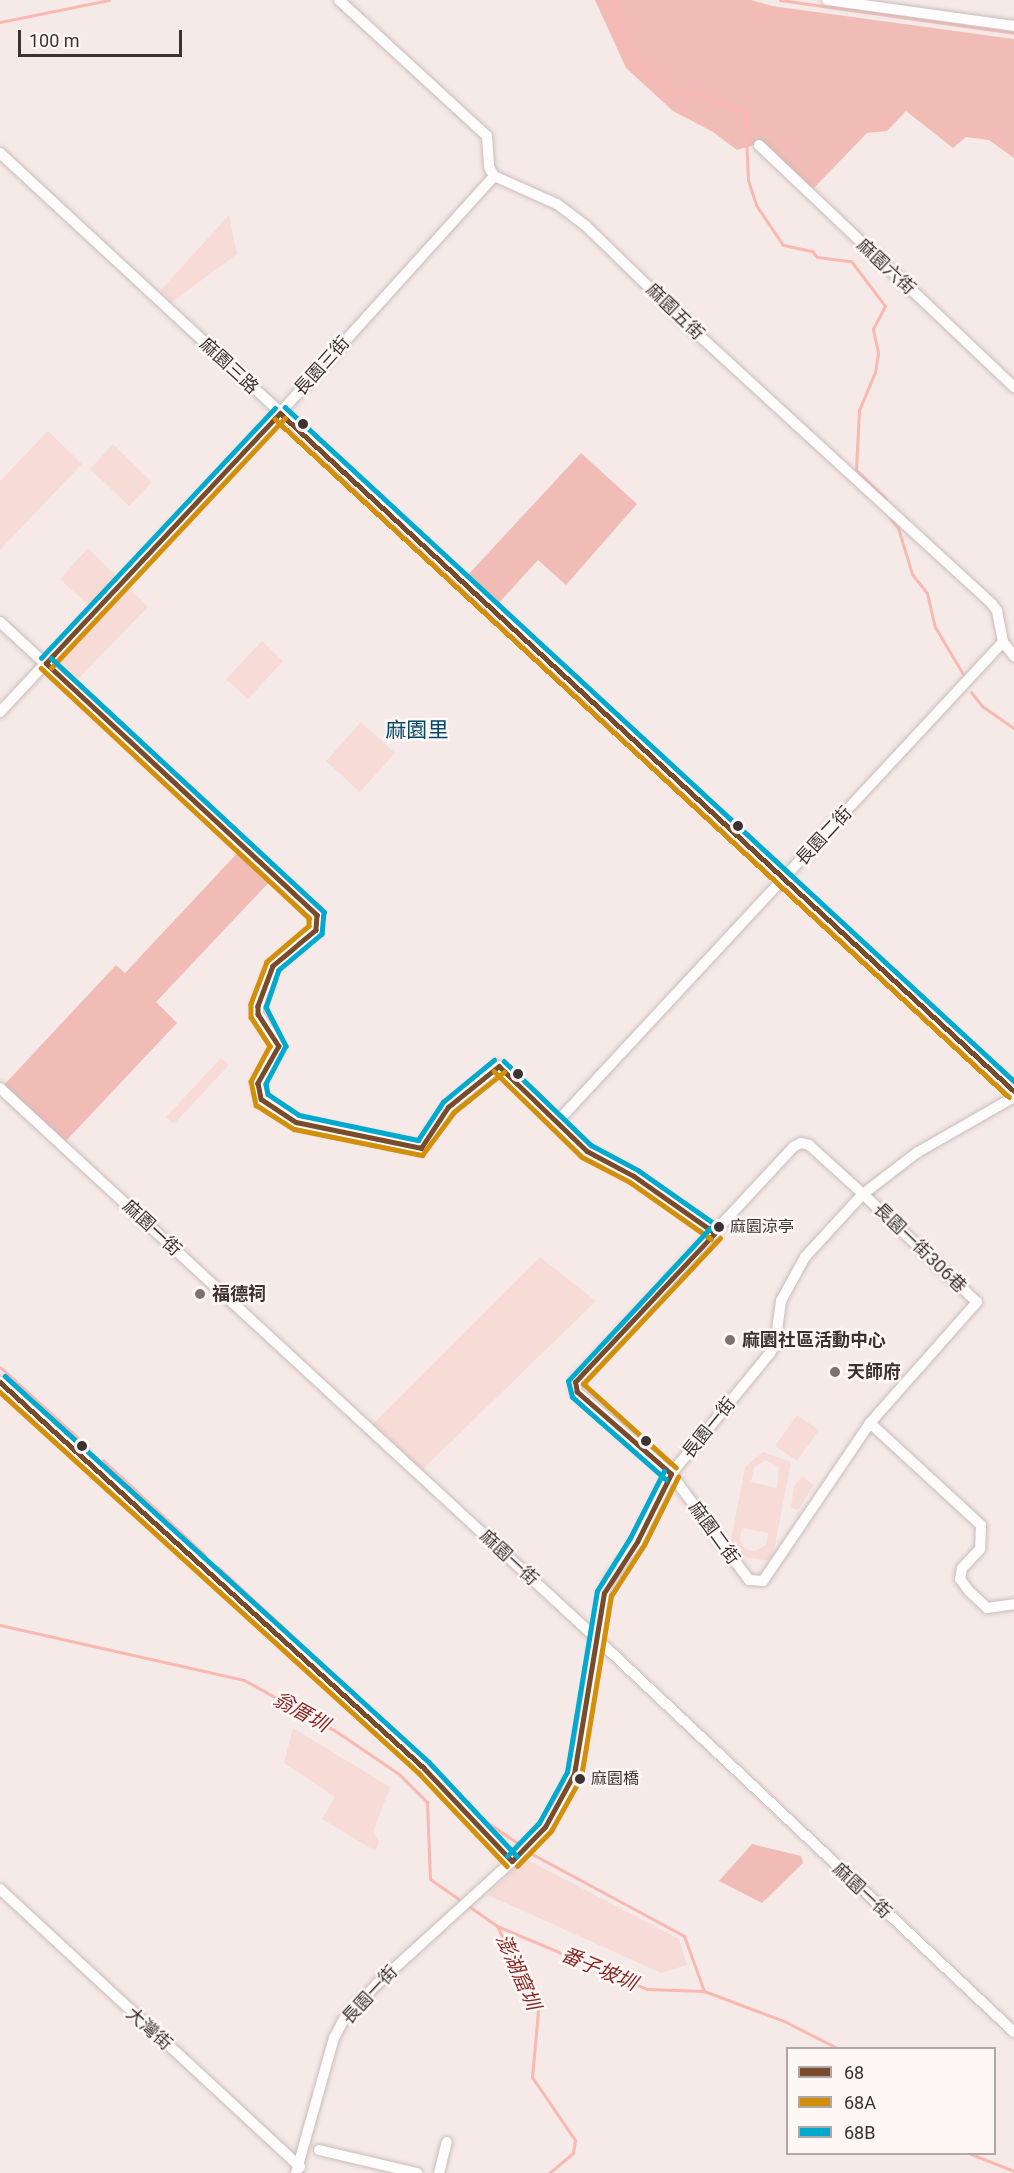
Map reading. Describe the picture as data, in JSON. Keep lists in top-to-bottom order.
{
  "streets": {
    "street": [
      "麻園六街",
      "麻園五街",
      "麻園三路",
      "長園三街",
      "長園二街",
      "麻園一街",
      "長園一街306巷",
      "長園一街",
      "麻園二街",
      "大灣街"
    ]
  },
  "crossings": [
    ["麻園五街", "長園三街"],
    ["麻園五街", "長園二街"],
    ["麻園三路", "長園三街"],
    ["麻園三路", "長園二街"],
    ["麻園一街", "長園一街"],
    ["長園一街306巷", "長園一街"],
    ["長園一街306巷", "麻園二街"],
    ["長園一街", "麻園二街"],
    ["長園一街", "大灣街"]
  ],
  "districts": ["麻園里"],
  "water": ["翁厝圳", "番子坡圳", "澎湖窟圳"],
  "places": [
    "麻園涼亭",
    "福德祠",
    "麻園社區活動中心",
    "天師府",
    "麻園橋"
  ],
  "lines": ["transit line 68B", "transit line 68", "transit line 68A"],
  "legend": ["68", "68A", "68B"],
  "scale_bar": "100 m"
}
